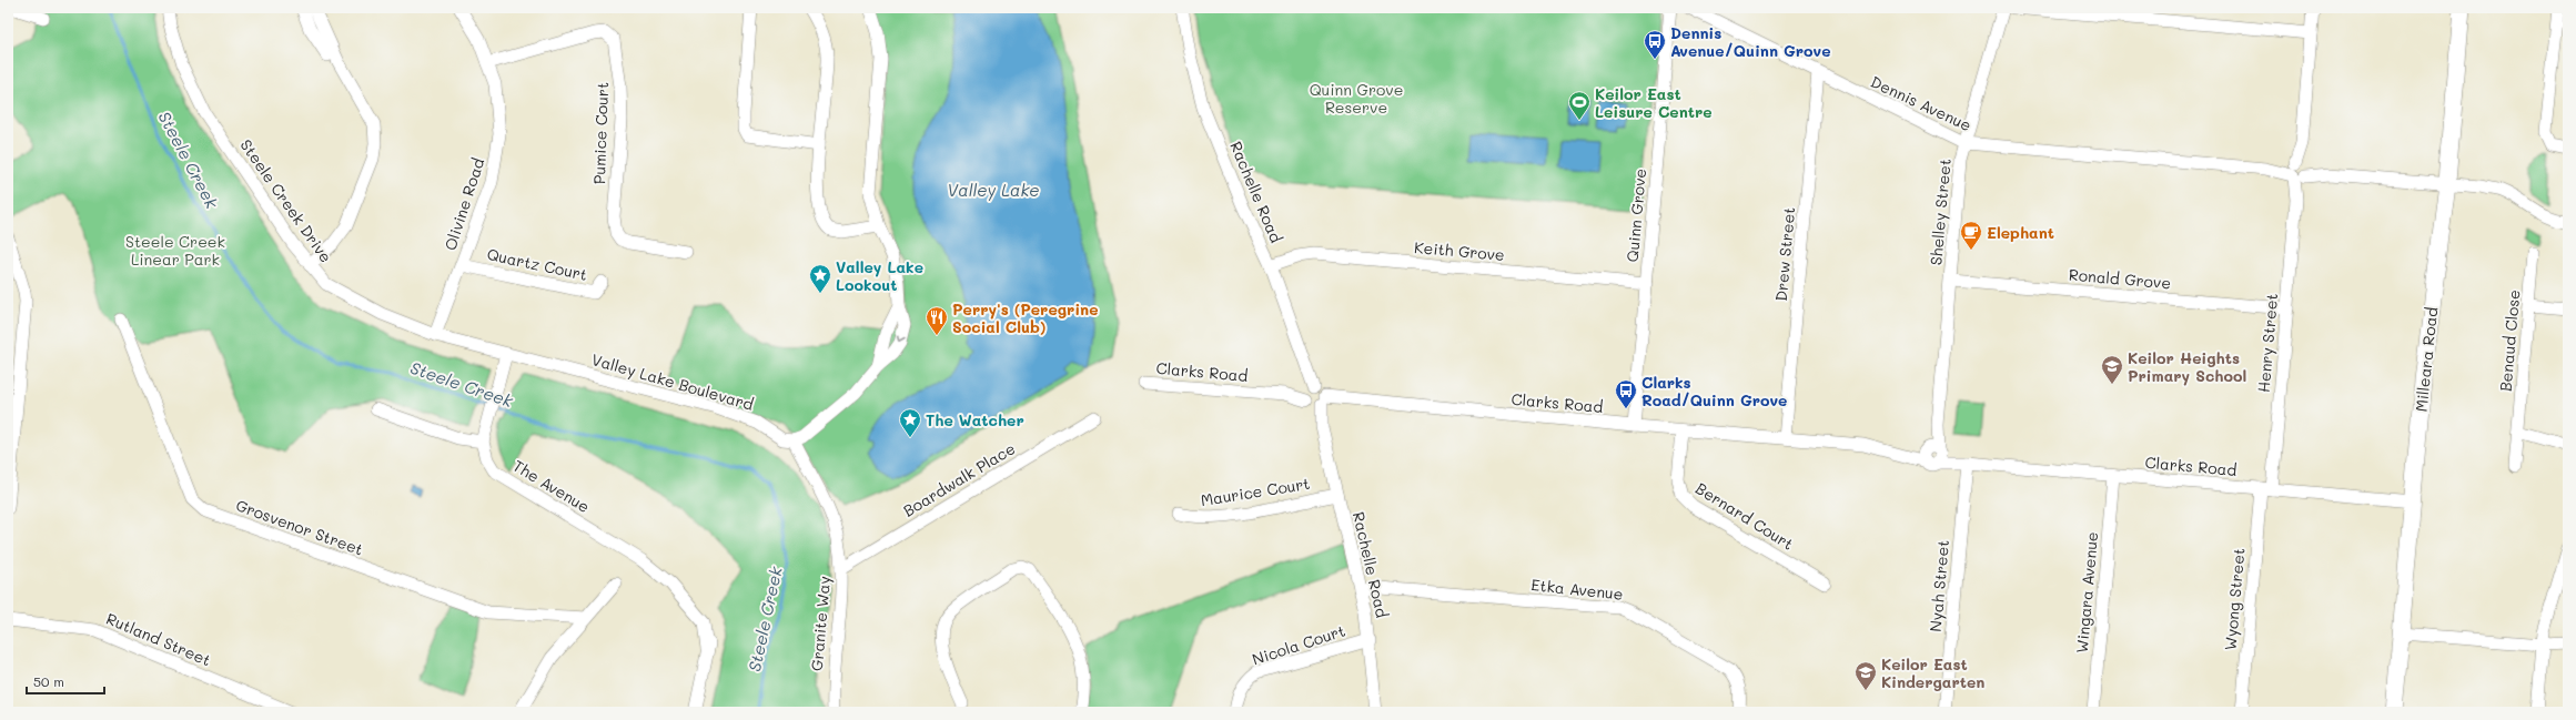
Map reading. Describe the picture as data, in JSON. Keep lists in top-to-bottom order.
{
  "streets": {
    "main road": ["Milleara Road"],
    "street": [
      "Dennis Avenue",
      "Pumice Court",
      "Rachelle Road",
      "Steele Creek Drive",
      "Olivine Road",
      "Shelley Street",
      "Quinn Grove",
      "Keith Grove",
      "Drew Street",
      "Quartz Court",
      "Ronald Grove",
      "Benaud Close",
      "Henry Street",
      "Clarks Road",
      "Valley Lake Boulevard",
      "Boardwalk Place",
      "The Avenue",
      "Maurice Court",
      "Bernard Court",
      "Grosvenor Street",
      "Nyah Street",
      "Etka Avenue",
      "Wingara Avenue",
      "Wyong Street",
      "Granite Way",
      "Rutland Street",
      "Nicola Court"
    ]
  },
  "crossings": [
    ["Dennis Avenue", "Shelley Street"],
    ["Dennis Avenue", "Drew Street"],
    ["Dennis Avenue", "Henry Street"],
    ["Dennis Avenue", "Milleara Road"],
    ["Pumice Court", "Olivine Road"],
    ["Rachelle Road", "Keith Grove"],
    ["Rachelle Road", "Clarks Road"],
    ["Rachelle Road", "Maurice Court"],
    ["Rachelle Road", "Etka Avenue"],
    ["Rachelle Road", "Nicola Court"],
    ["Steele Creek Drive", "Olivine Road"],
    ["Steele Creek Drive", "Valley Lake Boulevard"],
    ["Steele Creek Drive", "The Avenue"],
    ["Olivine Road", "Quartz Court"],
    ["Shelley Street", "Ronald Grove"],
    ["Shelley Street", "Clarks Road"],
    ["Quinn Grove", "Keith Grove"],
    ["Quinn Grove", "Clarks Road"],
    ["Drew Street", "Clarks Road"],
    ["Ronald Grove", "Henry Street"],
    ["Henry Street", "Clarks Road"],
    ["Henry Street", "Wyong Street"],
    ["Milleara Road", "Clarks Road"],
    ["Clarks Road", "Bernard Court"],
    ["Clarks Road", "Nyah Street"],
    ["Clarks Road", "Wingara Avenue"],
    ["Clarks Road", "Wyong Street"],
    ["Valley Lake Boulevard", "The Avenue"],
    ["Valley Lake Boulevard", "Granite Way"],
    ["Boardwalk Place", "Granite Way"]
  ],
  "water": ["Steele Creek", "Valley Lake"],
  "parks": ["Quinn Grove Reserve", "Steele Creek Linear Park"],
  "places": {
    "bus stop": ["Dennis Avenue/Quinn Grove", "Clarks Road/Quinn Grove"],
    "sports": ["Keilor East Leisure Centre"],
    "cafe": ["Elephant"],
    "place": ["Valley Lake Lookout", "The Watcher"],
    "restaurant": ["Perry's (Peregrine Social Club)"],
    "school or university": ["Keilor Heights Primary School", "Keilor East Kindergarten"]
  },
  "scale_bar": "50 m"
}
